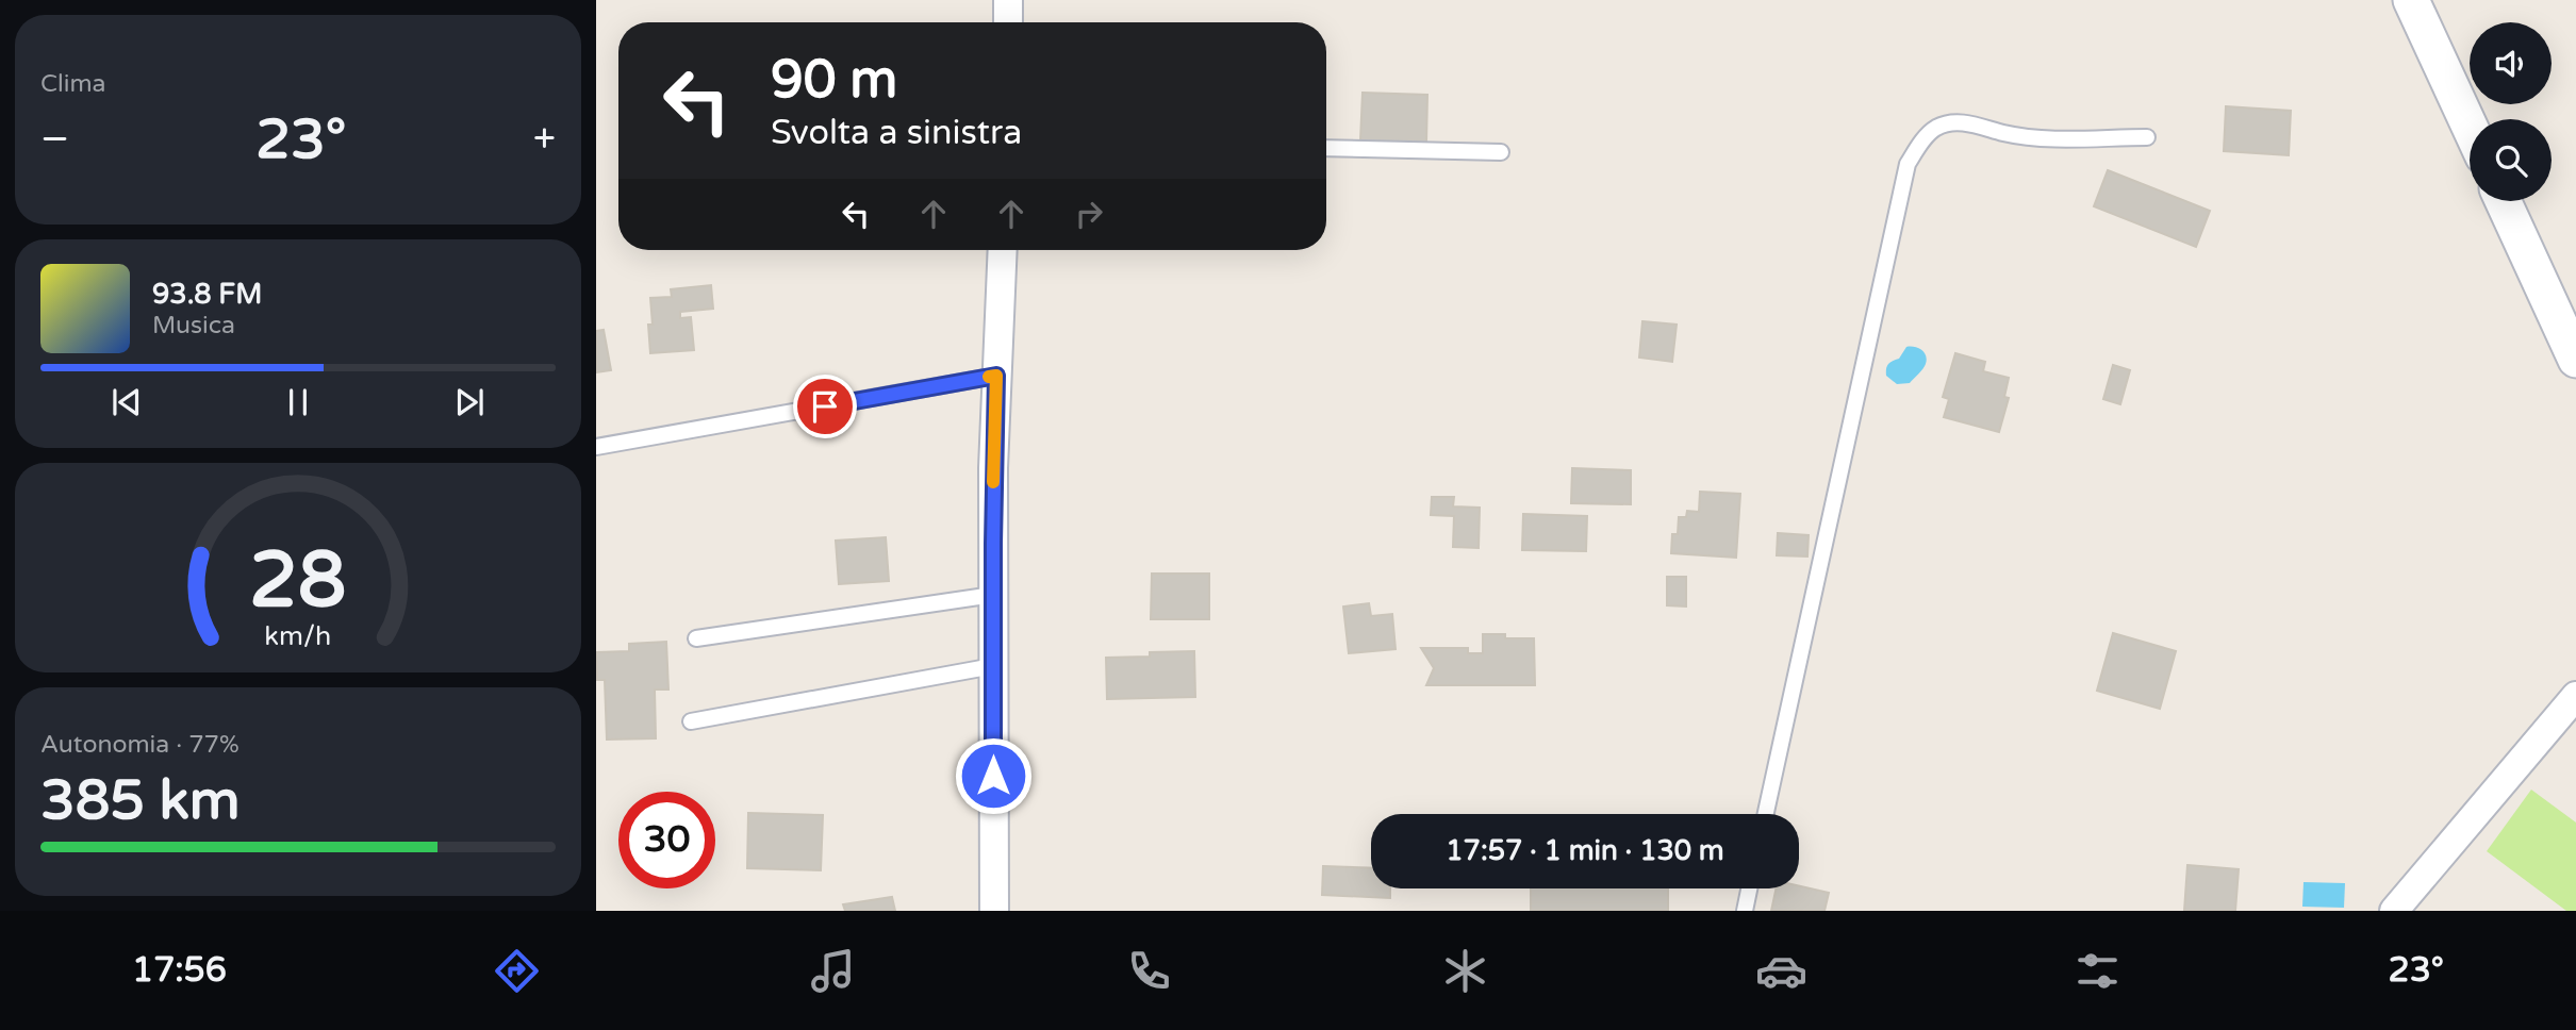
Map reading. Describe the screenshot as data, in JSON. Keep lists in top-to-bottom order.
{
  "page": {
    "tile": [
      "Clima",
      ["Autonomia · 77%", "385 km"]
    ],
    "turn": ["90 m", "Svolta a sinistra"],
    "heat": ["−", "23°", "+"],
    "song": ["93.8 FM", "Musica"],
    "limit": "30",
    "trip": "17:57 · 1 min · 130 m",
    "tabs": ["17:56", "23°"],
    "gauge": ["28", "km/h"]
  }
}
